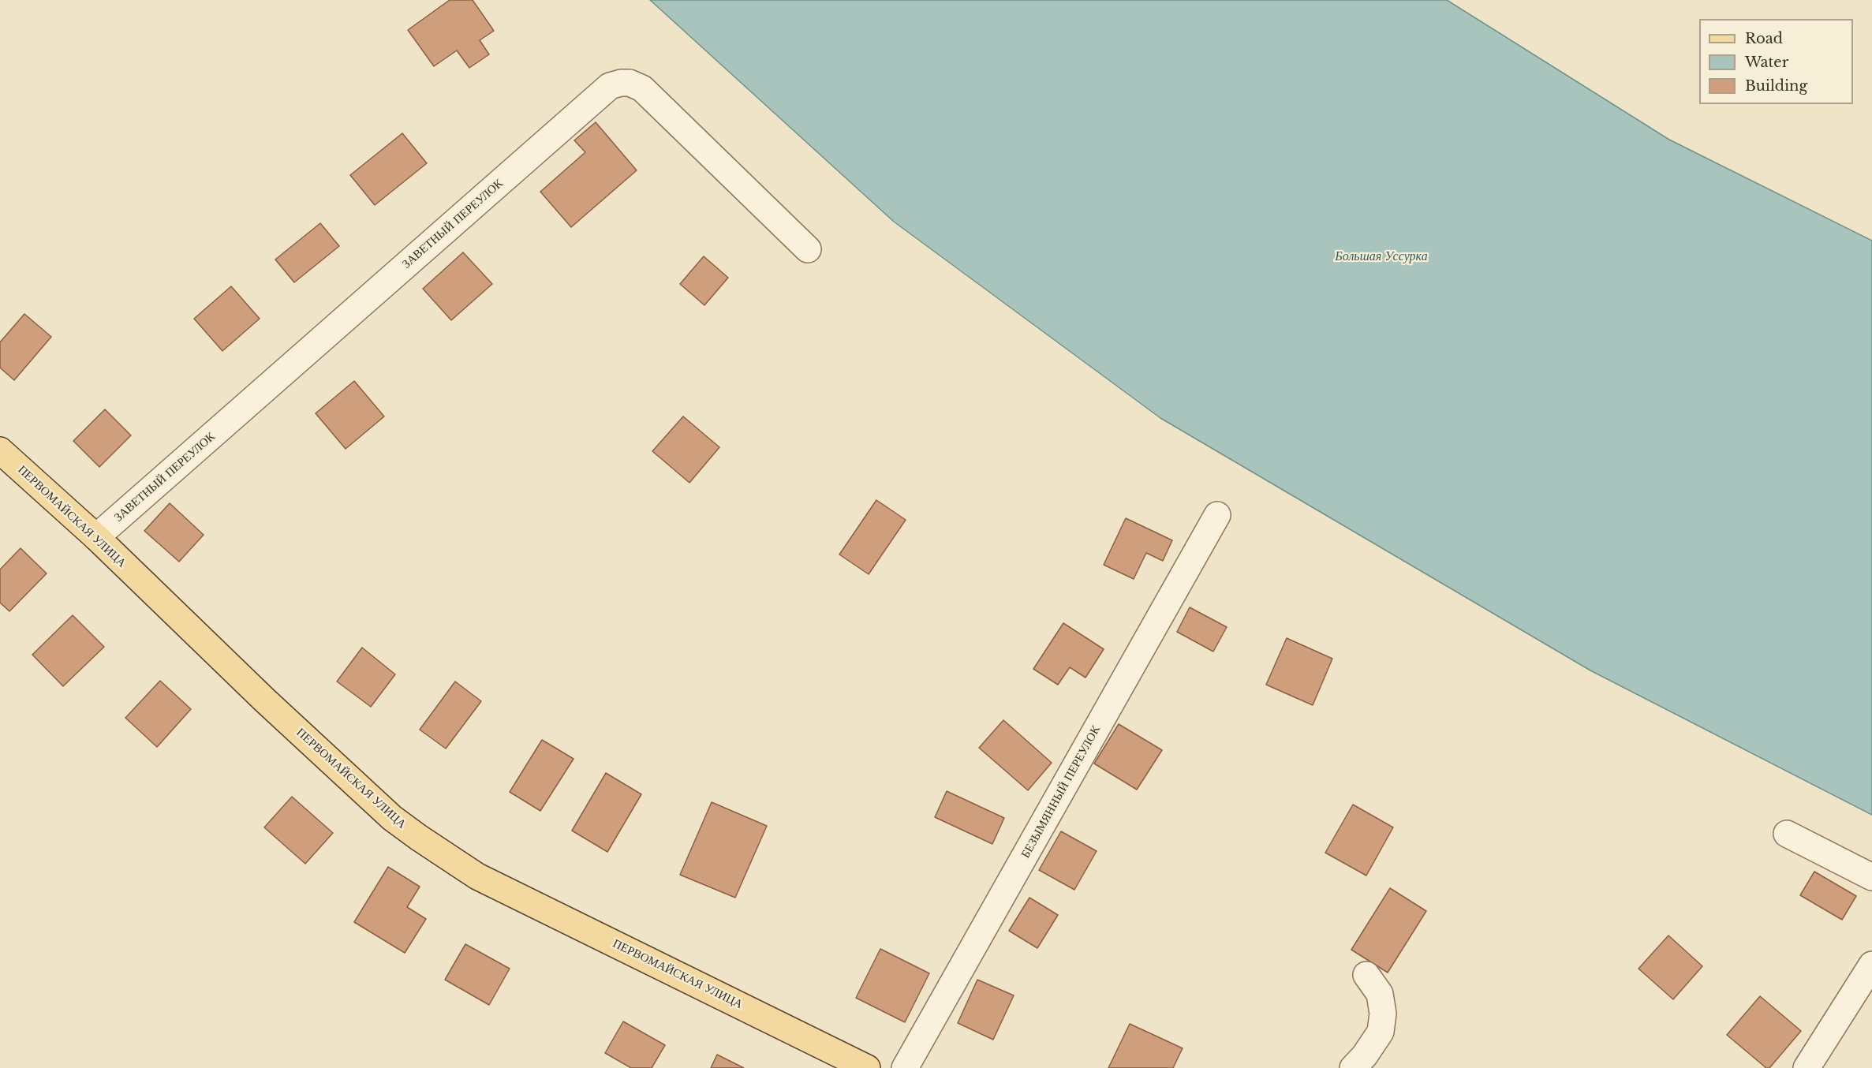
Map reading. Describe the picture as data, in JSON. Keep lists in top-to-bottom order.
{
  "streets": {
    "main road": ["ПЕРВОМАЙСКАЯ УЛИЦА"],
    "lane": ["ЗАВЕТНЫЙ ПЕРЕУЛОК", "БЕЗЫМЯННЫЙ ПЕРЕУЛОК"]
  },
  "crossings": [
    ["ЗАВЕТНЫЙ ПЕРЕУЛОК", "ПЕРВОМАЙСКАЯ УЛИЦА"]
  ],
  "water": ["Большая Уссурка"],
  "legend": ["Road", "Water", "Building"]
}
